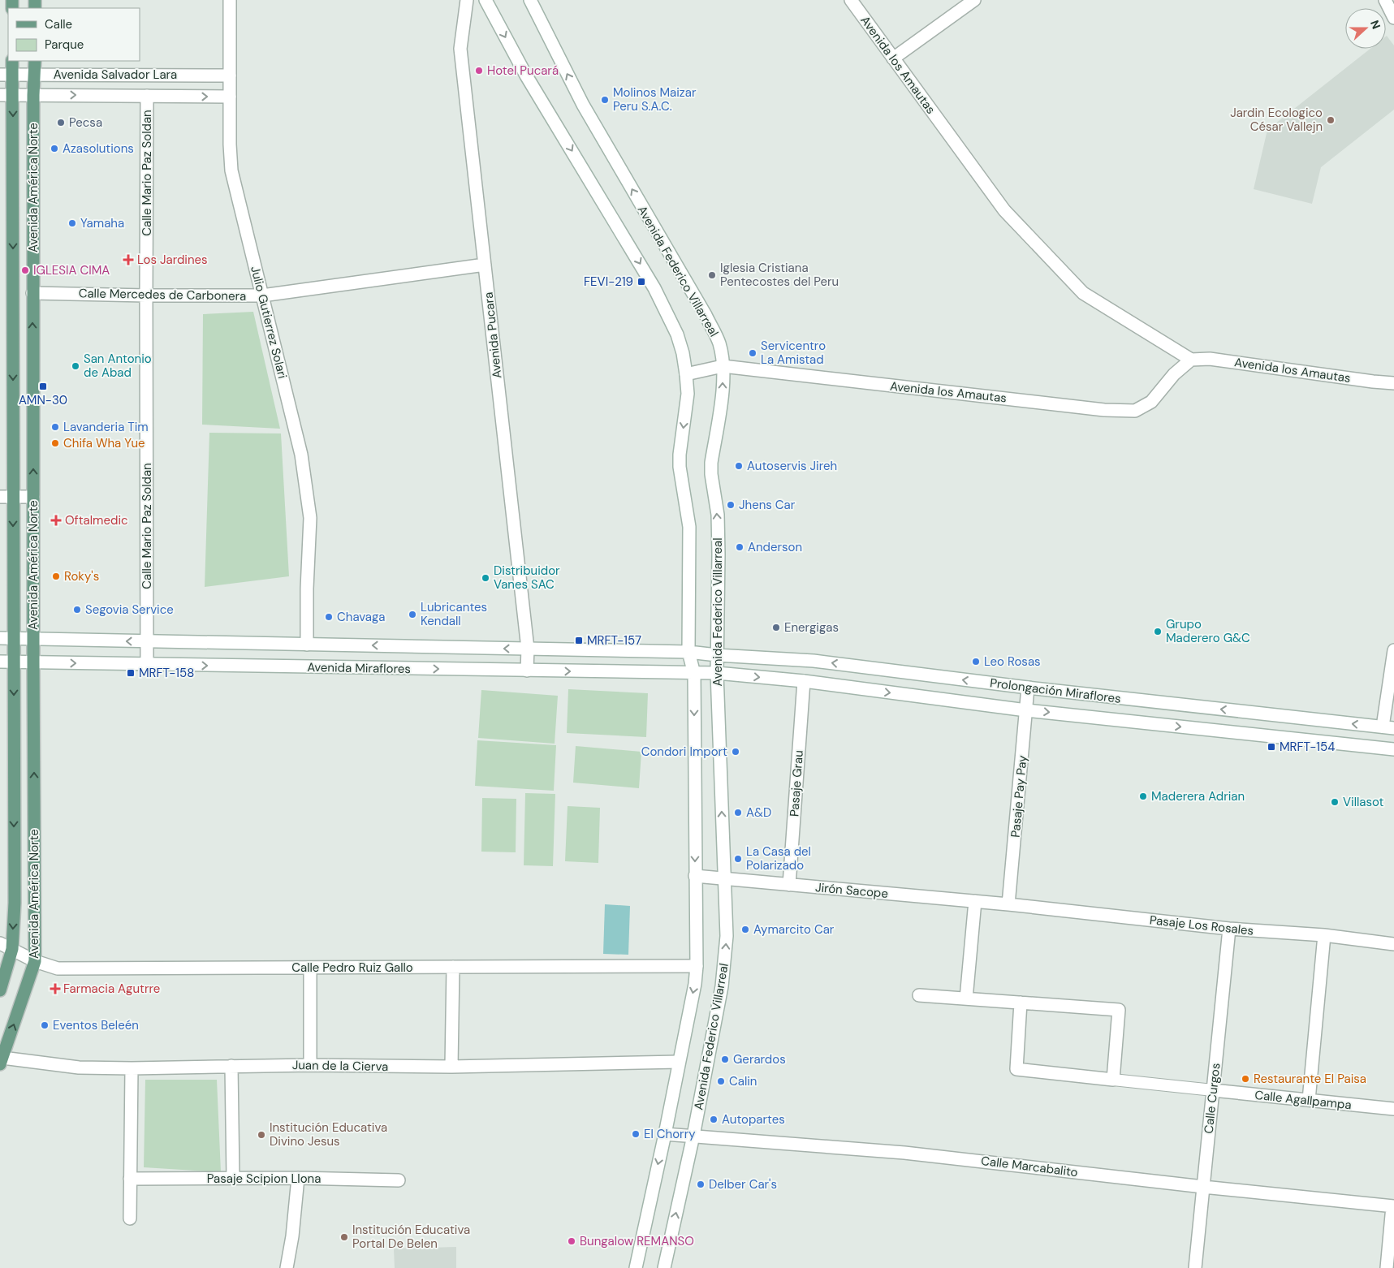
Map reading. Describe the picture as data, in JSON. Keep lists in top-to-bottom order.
{
  "streets": {
    "main road": ["Avenida América Norte"],
    "street": [
      "Avenida los Amautas",
      "Avenida Salvador Lara",
      "Calle Mario Paz Soldan",
      "Avenida Federico Villarreal",
      "Calle Mercedes de Carbonera",
      "Julio Gutierrez Solari",
      "Avenida Pucara",
      "Avenida Miraflores",
      "Prolongación Miraflores",
      "Pasaje Grau",
      "Pasaje Pay Pay",
      "Jirón Sacope",
      "Pasaje Los Rosales",
      "Calle Pedro Ruiz Gallo",
      "Juan de la Cierva",
      "Calle Curgos",
      "Calle Agallpampa",
      "Calle Marcabalito",
      "Pasaje Scipion Llona"
    ]
  },
  "crossings": [
    ["Avenida los Amautas", "Avenida Federico Villarreal"],
    ["Avenida Salvador Lara", "Calle Mario Paz Soldan"],
    ["Avenida Salvador Lara", "Avenida América Norte"],
    ["Avenida Salvador Lara", "Julio Gutierrez Solari"],
    ["Calle Mario Paz Soldan", "Calle Mercedes de Carbonera"],
    ["Calle Mario Paz Soldan", "Avenida Miraflores"],
    ["Avenida América Norte", "Calle Mercedes de Carbonera"],
    ["Avenida América Norte", "Avenida Miraflores"],
    ["Avenida América Norte", "Calle Pedro Ruiz Gallo"],
    ["Avenida América Norte", "Juan de la Cierva"],
    ["Avenida Federico Villarreal", "Avenida Miraflores"],
    ["Avenida Federico Villarreal", "Prolongación Miraflores"],
    ["Avenida Federico Villarreal", "Jirón Sacope"],
    ["Avenida Federico Villarreal", "Calle Pedro Ruiz Gallo"],
    ["Avenida Federico Villarreal", "Juan de la Cierva"],
    ["Avenida Federico Villarreal", "Calle Marcabalito"],
    ["Calle Mercedes de Carbonera", "Julio Gutierrez Solari"],
    ["Calle Mercedes de Carbonera", "Avenida Pucara"],
    ["Julio Gutierrez Solari", "Avenida Miraflores"],
    ["Avenida Pucara", "Avenida Miraflores"],
    ["Avenida Miraflores", "Prolongación Miraflores"],
    ["Prolongación Miraflores", "Pasaje Grau"],
    ["Prolongación Miraflores", "Pasaje Pay Pay"],
    ["Pasaje Grau", "Jirón Sacope"],
    ["Pasaje Pay Pay", "Jirón Sacope"],
    ["Pasaje Pay Pay", "Pasaje Los Rosales"],
    ["Jirón Sacope", "Pasaje Los Rosales"],
    ["Pasaje Los Rosales", "Calle Curgos"],
    ["Calle Curgos", "Calle Agallpampa"],
    ["Calle Curgos", "Calle Marcabalito"]
  ],
  "places": {
    "other": [
      "Hotel Pucará",
      "Molinos Maizar Peru S.A.C.",
      "Jardin Ecologico César Vallejn",
      "Pecsa",
      "Azasolutions",
      "Yamaha",
      "IGLESIA CIMA",
      "Iglesia Cristiana Pentecostes del Peru",
      "Servicentro La Amistad",
      "San Antonio de Abad",
      "Lavanderia Tim",
      "Chifa Wha Yue",
      "Autoservis Jireh",
      "Jhens Car",
      "Anderson",
      "Roky's",
      "Distribuidor Vanes SAC",
      "Segovia Service",
      "Lubricantes Kendall",
      "Chavaga",
      "Energigas",
      "Grupo Maderero G&C",
      "Leo Rosas",
      "Condori Import",
      "Maderera Adrian",
      "Villasot",
      "A&D",
      "La Casa del Polarizado",
      "Aymarcito Car",
      "Eventos Beleén",
      "Gerardos",
      "Restaurante El Paisa",
      "Calin",
      "Autopartes",
      "El Chorry",
      "Institución Educativa Divino Jesus",
      "Delber Car's",
      "Institución Educativa Portal De Belen",
      "Bungalow REMANSO"
    ],
    "health": ["Los Jardines", "Oftalmedic", "Farmacia Agutrre"],
    "transit": [
      "FEVI-219",
      "AMN-30",
      "MRFT-157",
      "MRFT-158",
      "MRFT-154"
    ]
  },
  "legend": ["Calle", "Parque"],
  "north": "right"
}
